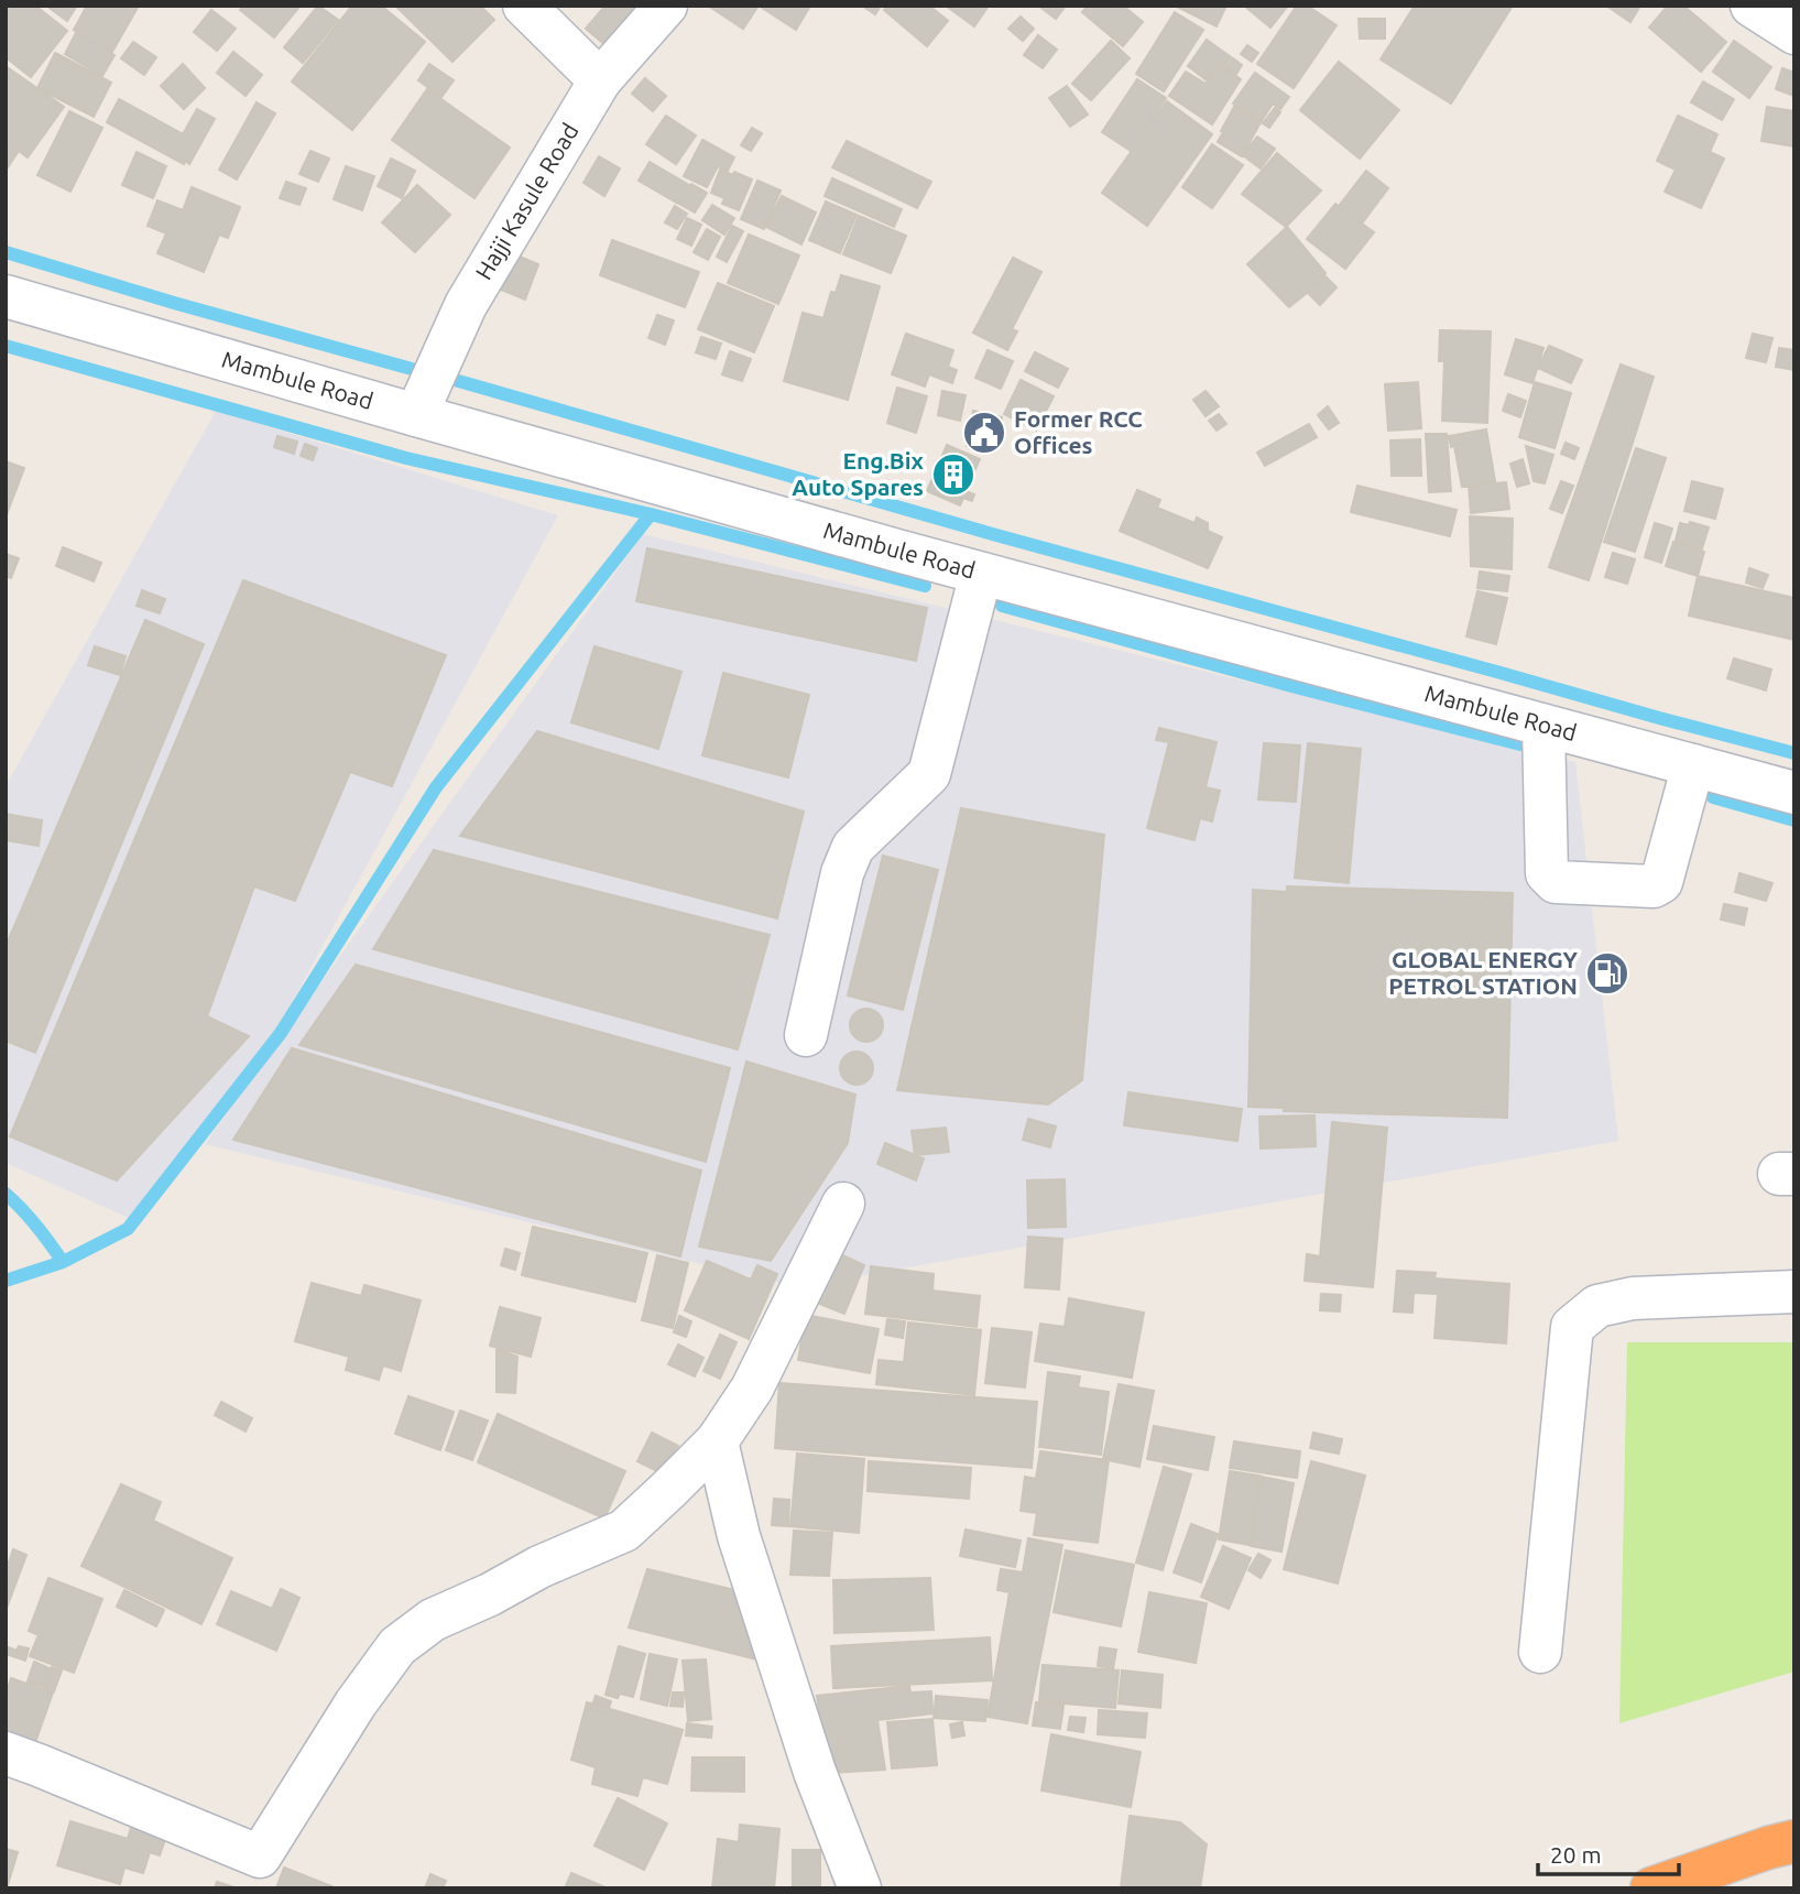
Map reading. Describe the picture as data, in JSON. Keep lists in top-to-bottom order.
{
  "streets": {
    "street": ["Hajji Kasule Road", "Mambule Road"]
  },
  "crossings": [
    ["Hajji Kasule Road", "Mambule Road"]
  ],
  "places": {
    "public building": ["Former RCC Offices"],
    "building": ["Eng.Bix Auto Spares"],
    "fuel station": ["GLOBAL ENERGY PETROL STATION"]
  },
  "scale_bar": "20 m"
}
